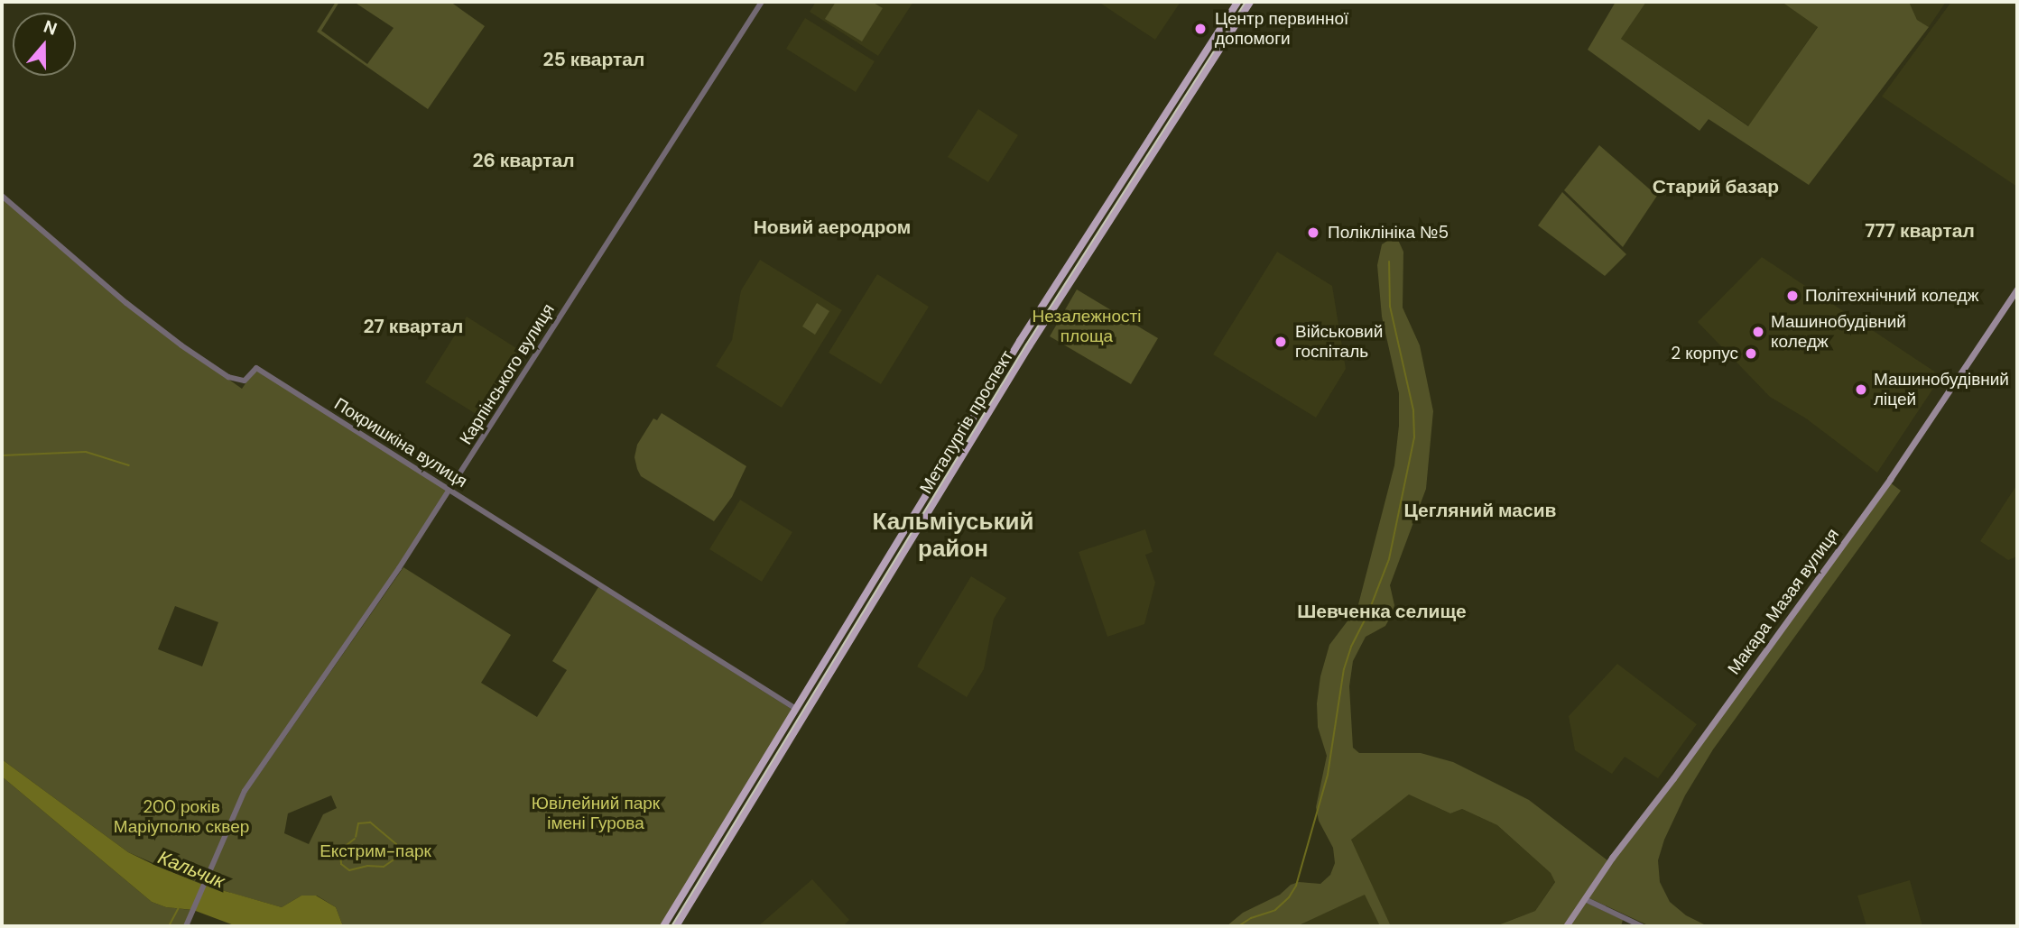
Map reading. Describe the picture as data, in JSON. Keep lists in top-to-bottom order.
{
  "streets": {
    "main road": ["Металургів проспект", "Покришкіна вулиця", "Макара Мазая вулиця"],
    "street": ["Карпінського вулиця"]
  },
  "crossings": [
    ["Карпінського вулиця", "Покришкіна вулиця"],
    ["Металургів проспект", "Покришкіна вулиця"]
  ],
  "districts": [
    "25 квартал",
    "26 квартал",
    "Старий базар",
    "Новий аеродром",
    "777 квартал",
    "27 квартал",
    "Цегляний масив",
    "Кальміуський район",
    "Шевченка селище"
  ],
  "water": ["Кальчик"],
  "parks": [
    "Незалежності площа",
    "Ювілейний парк імені Гурова",
    "200 років Маріуполю сквер",
    "Екстрим-парк"
  ],
  "places": [
    "Центр первинної допомоги",
    "Поліклініка №5",
    "Політехнічний коледж",
    "Машинобудівний коледж",
    "Військовий госпіталь",
    "2 корпус",
    "Машинобудівний ліцей"
  ],
  "north": "top"
}
